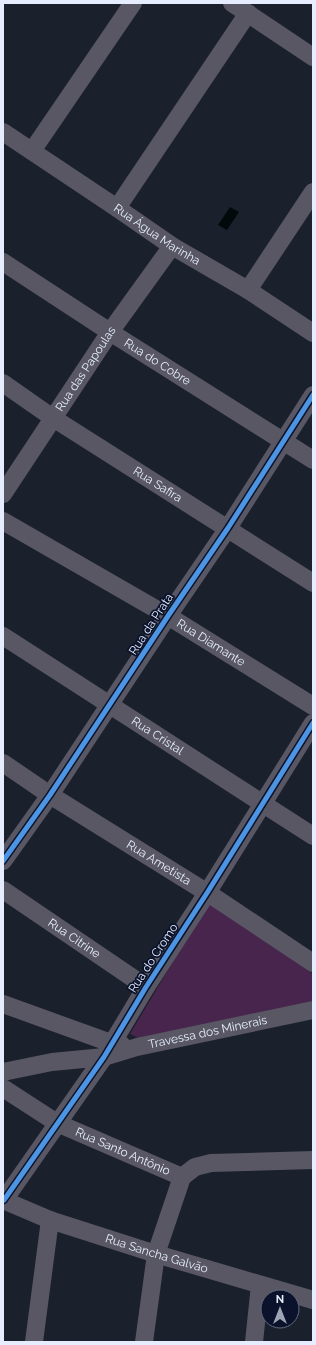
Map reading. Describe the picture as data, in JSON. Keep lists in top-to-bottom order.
{
  "streets": {
    "street": [
      "Rua Água Marinha",
      "Rua do Cobre",
      "Rua das Papoulas",
      "Rua Safira",
      "Rua da Prata",
      "Rua Diamante",
      "Rua Cristal",
      "Rua Ametista",
      "Rua Citrine",
      "Rua do Cromo",
      "Travessa dos Minerais",
      "Rua Santo Antônio",
      "Rua Sancha Galvão"
    ]
  },
  "crossings": [
    ["Rua Água Marinha", "Rua das Papoulas"],
    ["Rua do Cobre", "Rua das Papoulas"],
    ["Rua do Cobre", "Rua da Prata"],
    ["Rua das Papoulas", "Rua Safira"],
    ["Rua Safira", "Rua da Prata"],
    ["Rua da Prata", "Rua Diamante"],
    ["Rua da Prata", "Rua Cristal"],
    ["Rua da Prata", "Rua Ametista"],
    ["Rua Cristal", "Rua do Cromo"],
    ["Rua Ametista", "Rua do Cromo"],
    ["Rua Citrine", "Rua do Cromo"],
    ["Rua do Cromo", "Travessa dos Minerais"],
    ["Rua do Cromo", "Rua Santo Antônio"],
    ["Rua do Cromo", "Rua Sancha Galvão"]
  ],
  "north": "top"
}
